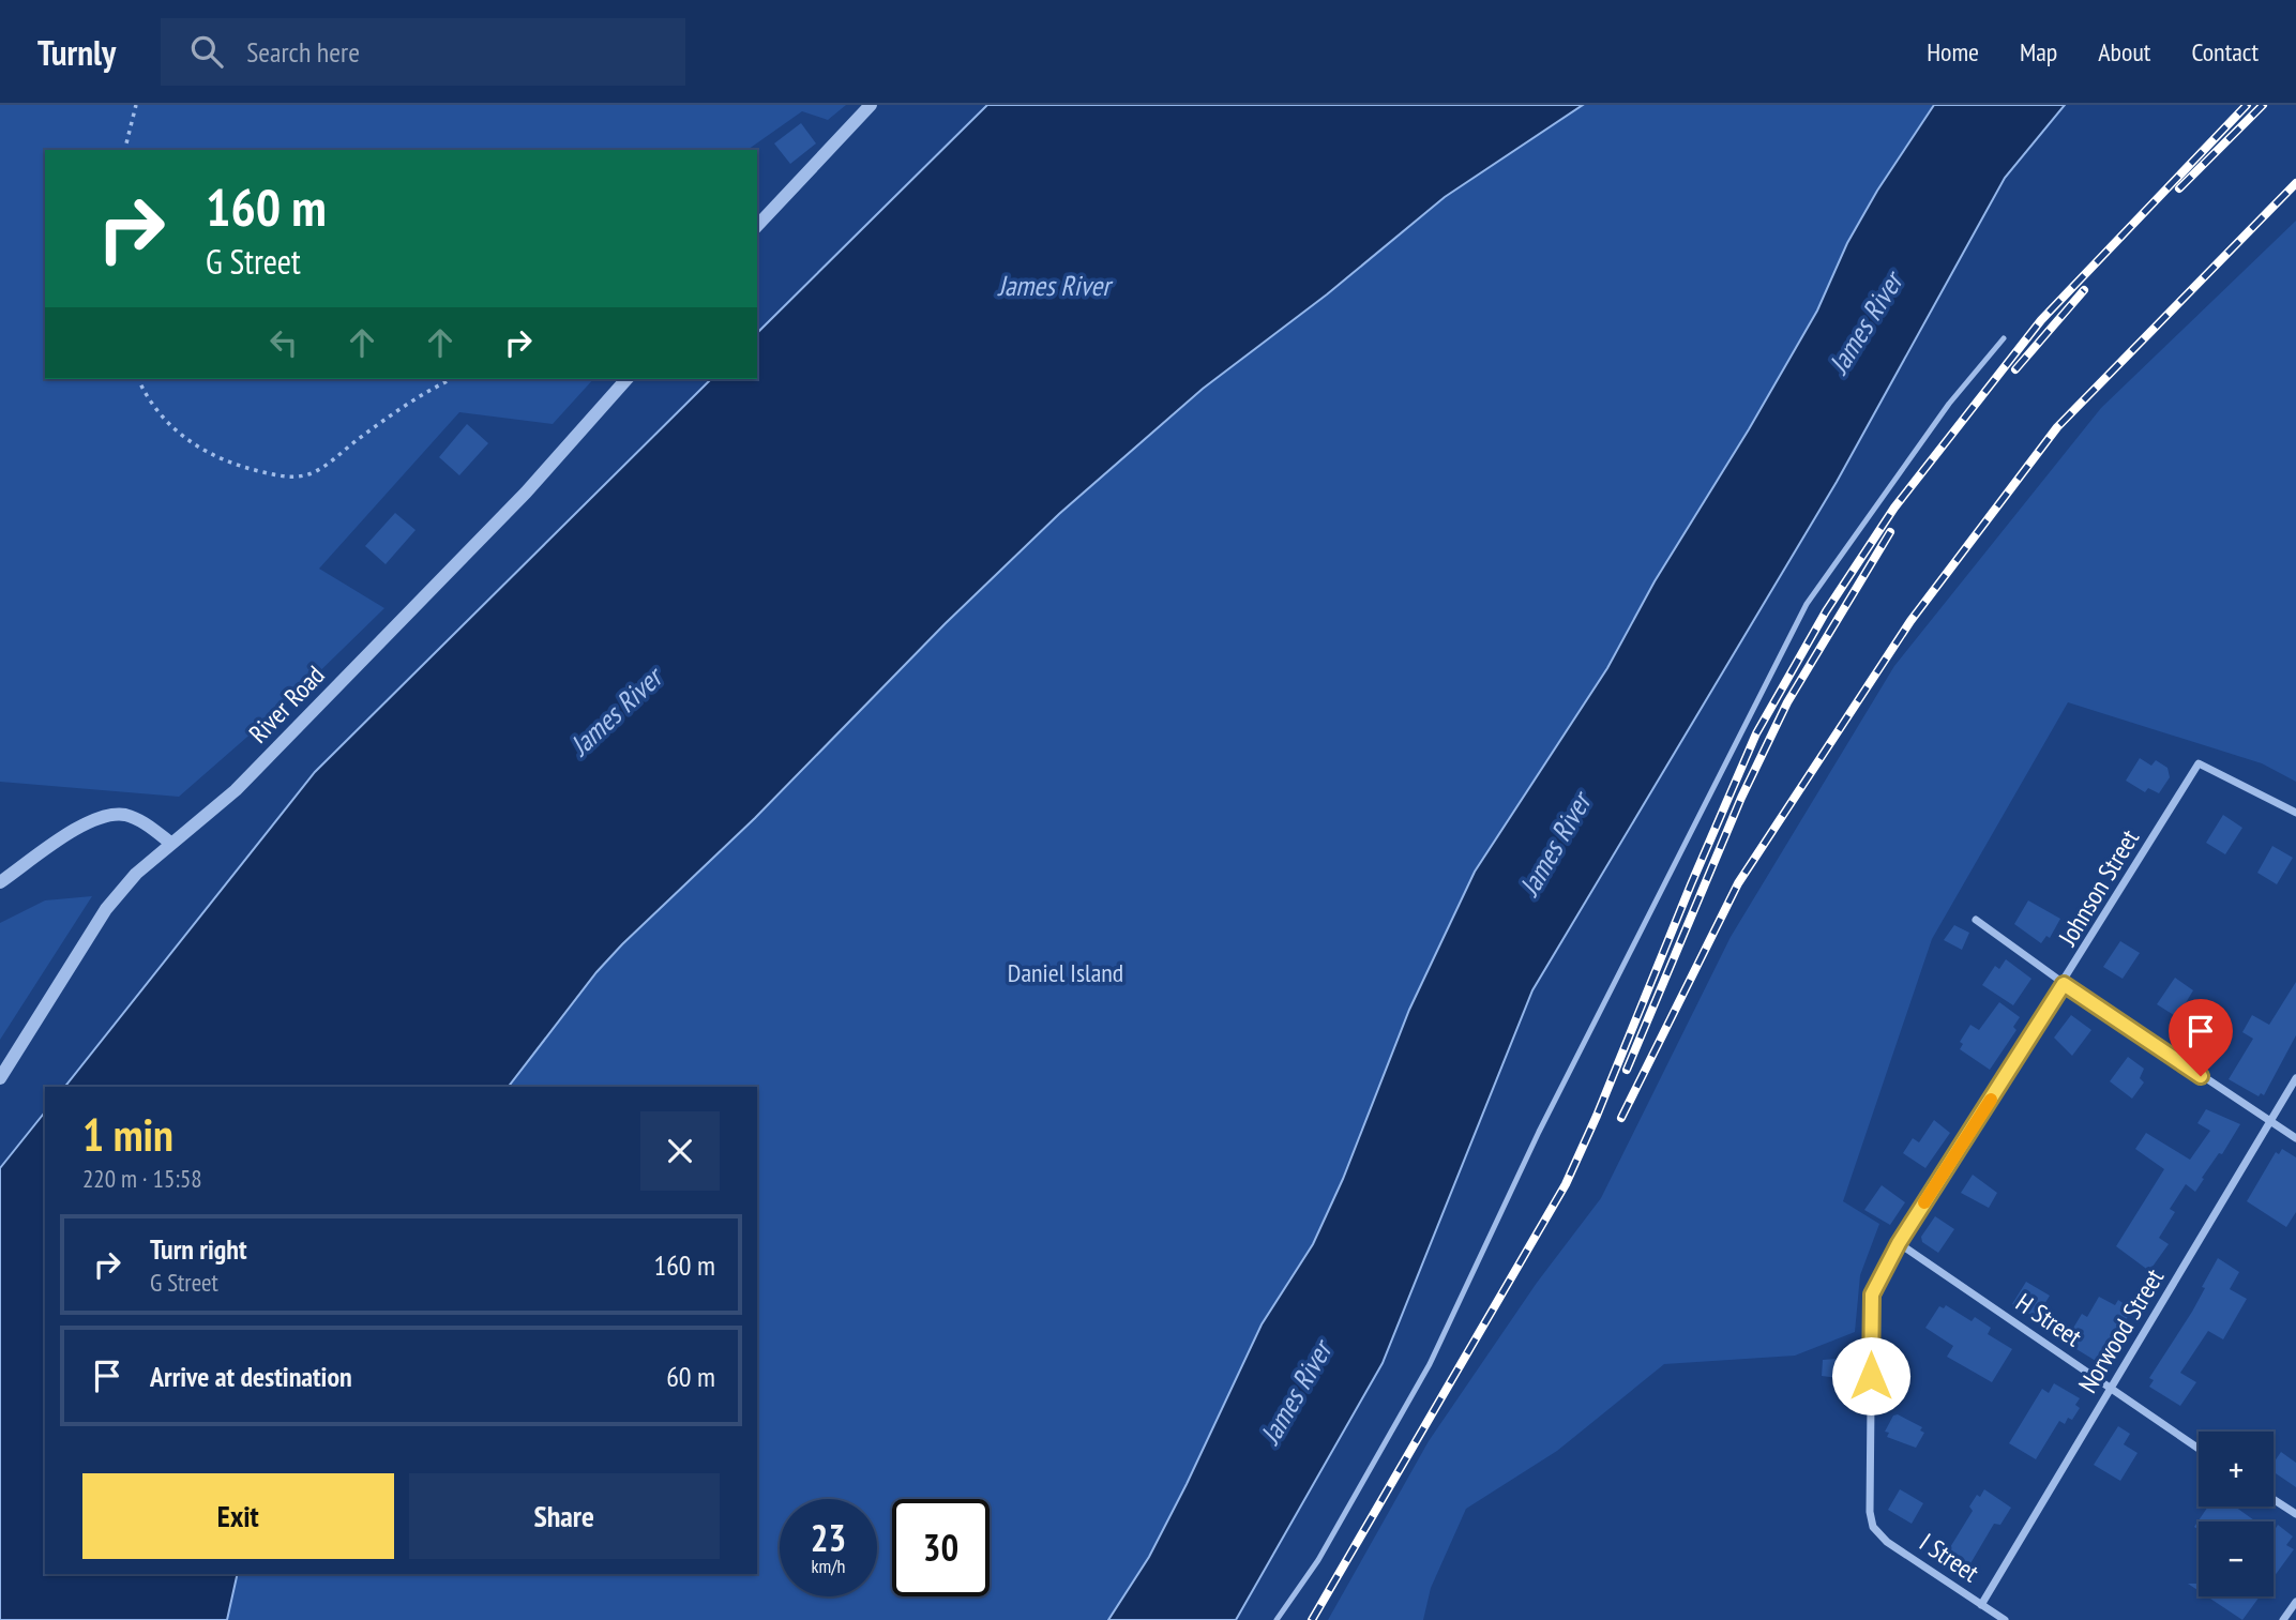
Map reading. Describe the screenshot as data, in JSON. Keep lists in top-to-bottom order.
{
  "streets": {
    "street": [
      "River Road",
      "Johnson Street",
      "H Street",
      "Norwood Street",
      "I Street"
    ]
  },
  "crossings": [
    ["Johnson Street", "H Street"],
    ["Johnson Street", "I Street"],
    ["H Street", "Norwood Street"],
    ["Norwood Street", "I Street"]
  ],
  "water": ["James River"],
  "parks": ["Daniel Island"],
  "page": {
    "header": "Turnly",
    "search": "Search here",
    "nav": [
      "Home",
      "Map",
      "About",
      "Contact"
    ],
    "turn": ["160 m", "G Street"],
    "heading": ["1 min", "220 m · 15:58"],
    "list": [
      {
        "name": "Turn right",
        "note": "G Street",
        "value": "160 m"
      },
      {
        "name": "Arrive at destination",
        "value": "60 m"
      }
    ],
    "map_buttons": ["+", "−"],
    "buttons": ["Exit", "Share"],
    "speed": "23 km/h",
    "limit": "30"
  }
}
